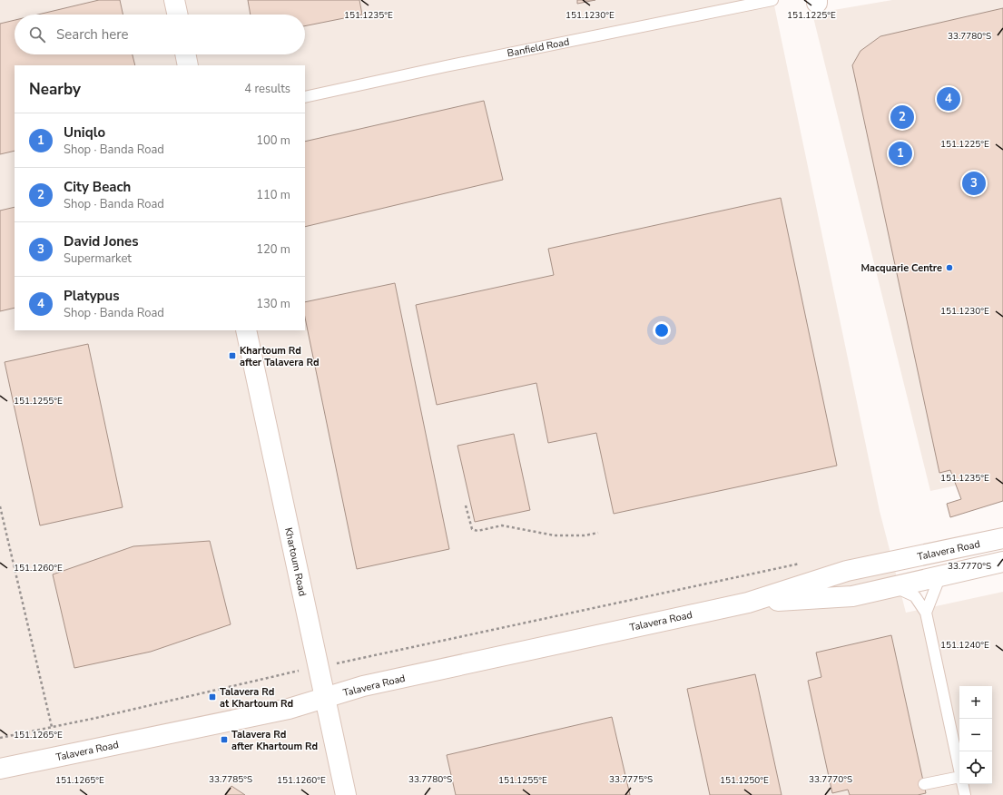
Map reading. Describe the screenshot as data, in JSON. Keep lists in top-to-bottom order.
{
  "streets": {
    "main road": ["Talavera Road", "Khartoum Road"],
    "lane": ["Banfield Road"]
  },
  "crossings": [
    ["Talavera Road", "Khartoum Road"]
  ],
  "places": {
    "other": ["Macquarie Centre"],
    "transit": ["Khartoum Rd after Talavera Rd", "Talavera Rd at Khartoum Rd", "Talavera Rd after Khartoum Rd"]
  },
  "page": {
    "search": "Search here",
    "heading": ["Nearby", "4 results"],
    "pins": [
      "4",
      "2",
      "1",
      "3"
    ],
    "list": [
      {
        "mark": "1",
        "name": "Uniqlo",
        "note": "Shop · Banda Road",
        "value": "100 m"
      },
      {
        "mark": "2",
        "name": "City Beach",
        "note": "Shop · Banda Road",
        "value": "110 m"
      },
      {
        "mark": "3",
        "name": "David Jones",
        "note": "Supermarket",
        "value": "120 m"
      },
      {
        "mark": "4",
        "name": "Platypus",
        "note": "Shop · Banda Road",
        "value": "130 m"
      }
    ],
    "map_buttons": ["+", "−"]
  },
  "coordinates": [
    "151.1230°E",
    "151.1235°E",
    "151.1225°E",
    "33.7780°S",
    "151.1255°E",
    "33.7770°S",
    "151.1260°E",
    "151.1240°E",
    "151.1265°E",
    "33.7785°S",
    "33.7775°S",
    "151.1250°E"
  ]
}
